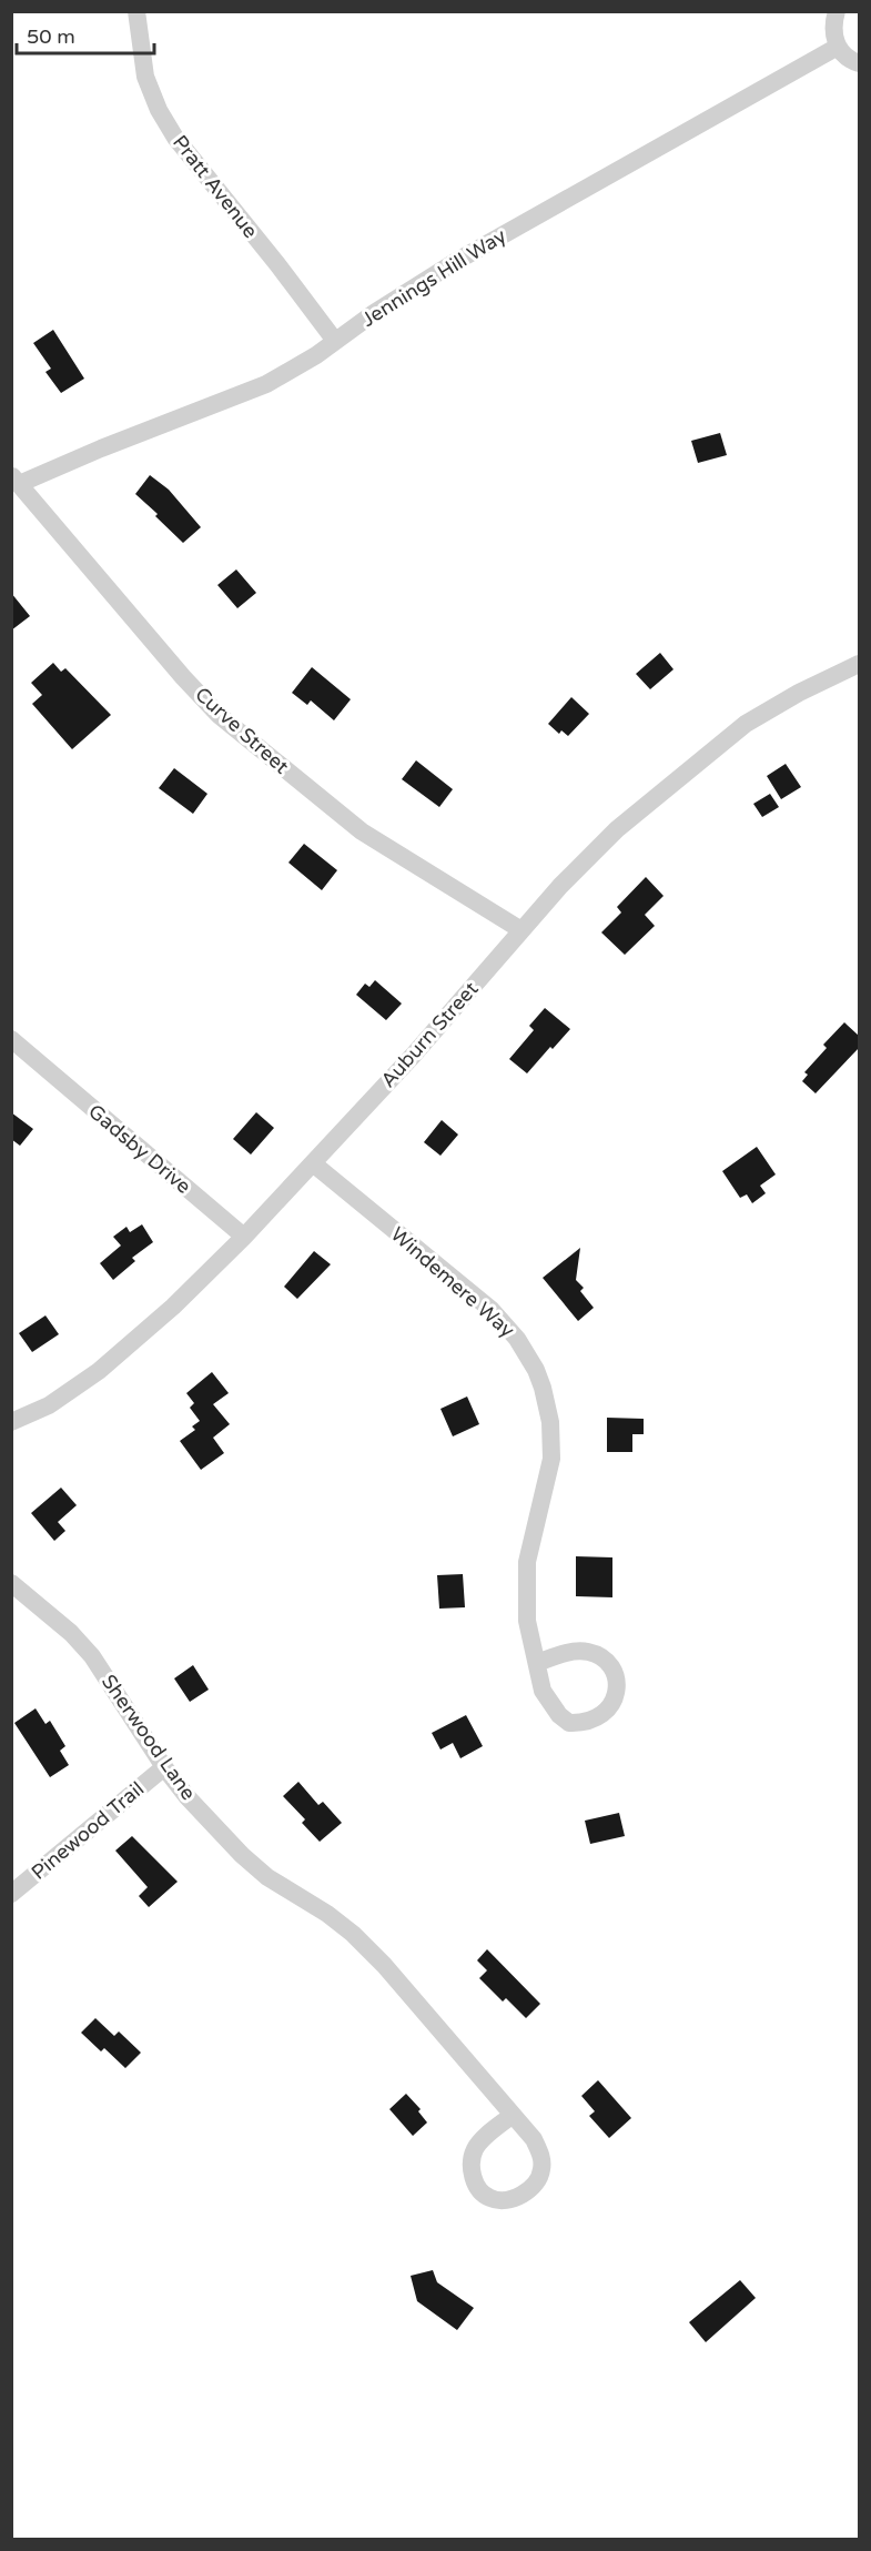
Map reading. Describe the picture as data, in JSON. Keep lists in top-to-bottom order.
{
  "streets": {
    "street": [
      "Pratt Avenue",
      "Jennings Hill Way",
      "Curve Street",
      "Auburn Street",
      "Gadsby Drive",
      "Windemere Way",
      "Sherwood Lane",
      "Pinewood Trail"
    ]
  },
  "crossings": [
    ["Pratt Avenue", "Jennings Hill Way"],
    ["Jennings Hill Way", "Curve Street"],
    ["Curve Street", "Auburn Street"],
    ["Auburn Street", "Gadsby Drive"],
    ["Auburn Street", "Windemere Way"],
    ["Sherwood Lane", "Pinewood Trail"]
  ],
  "scale_bar": "50 m"
}
